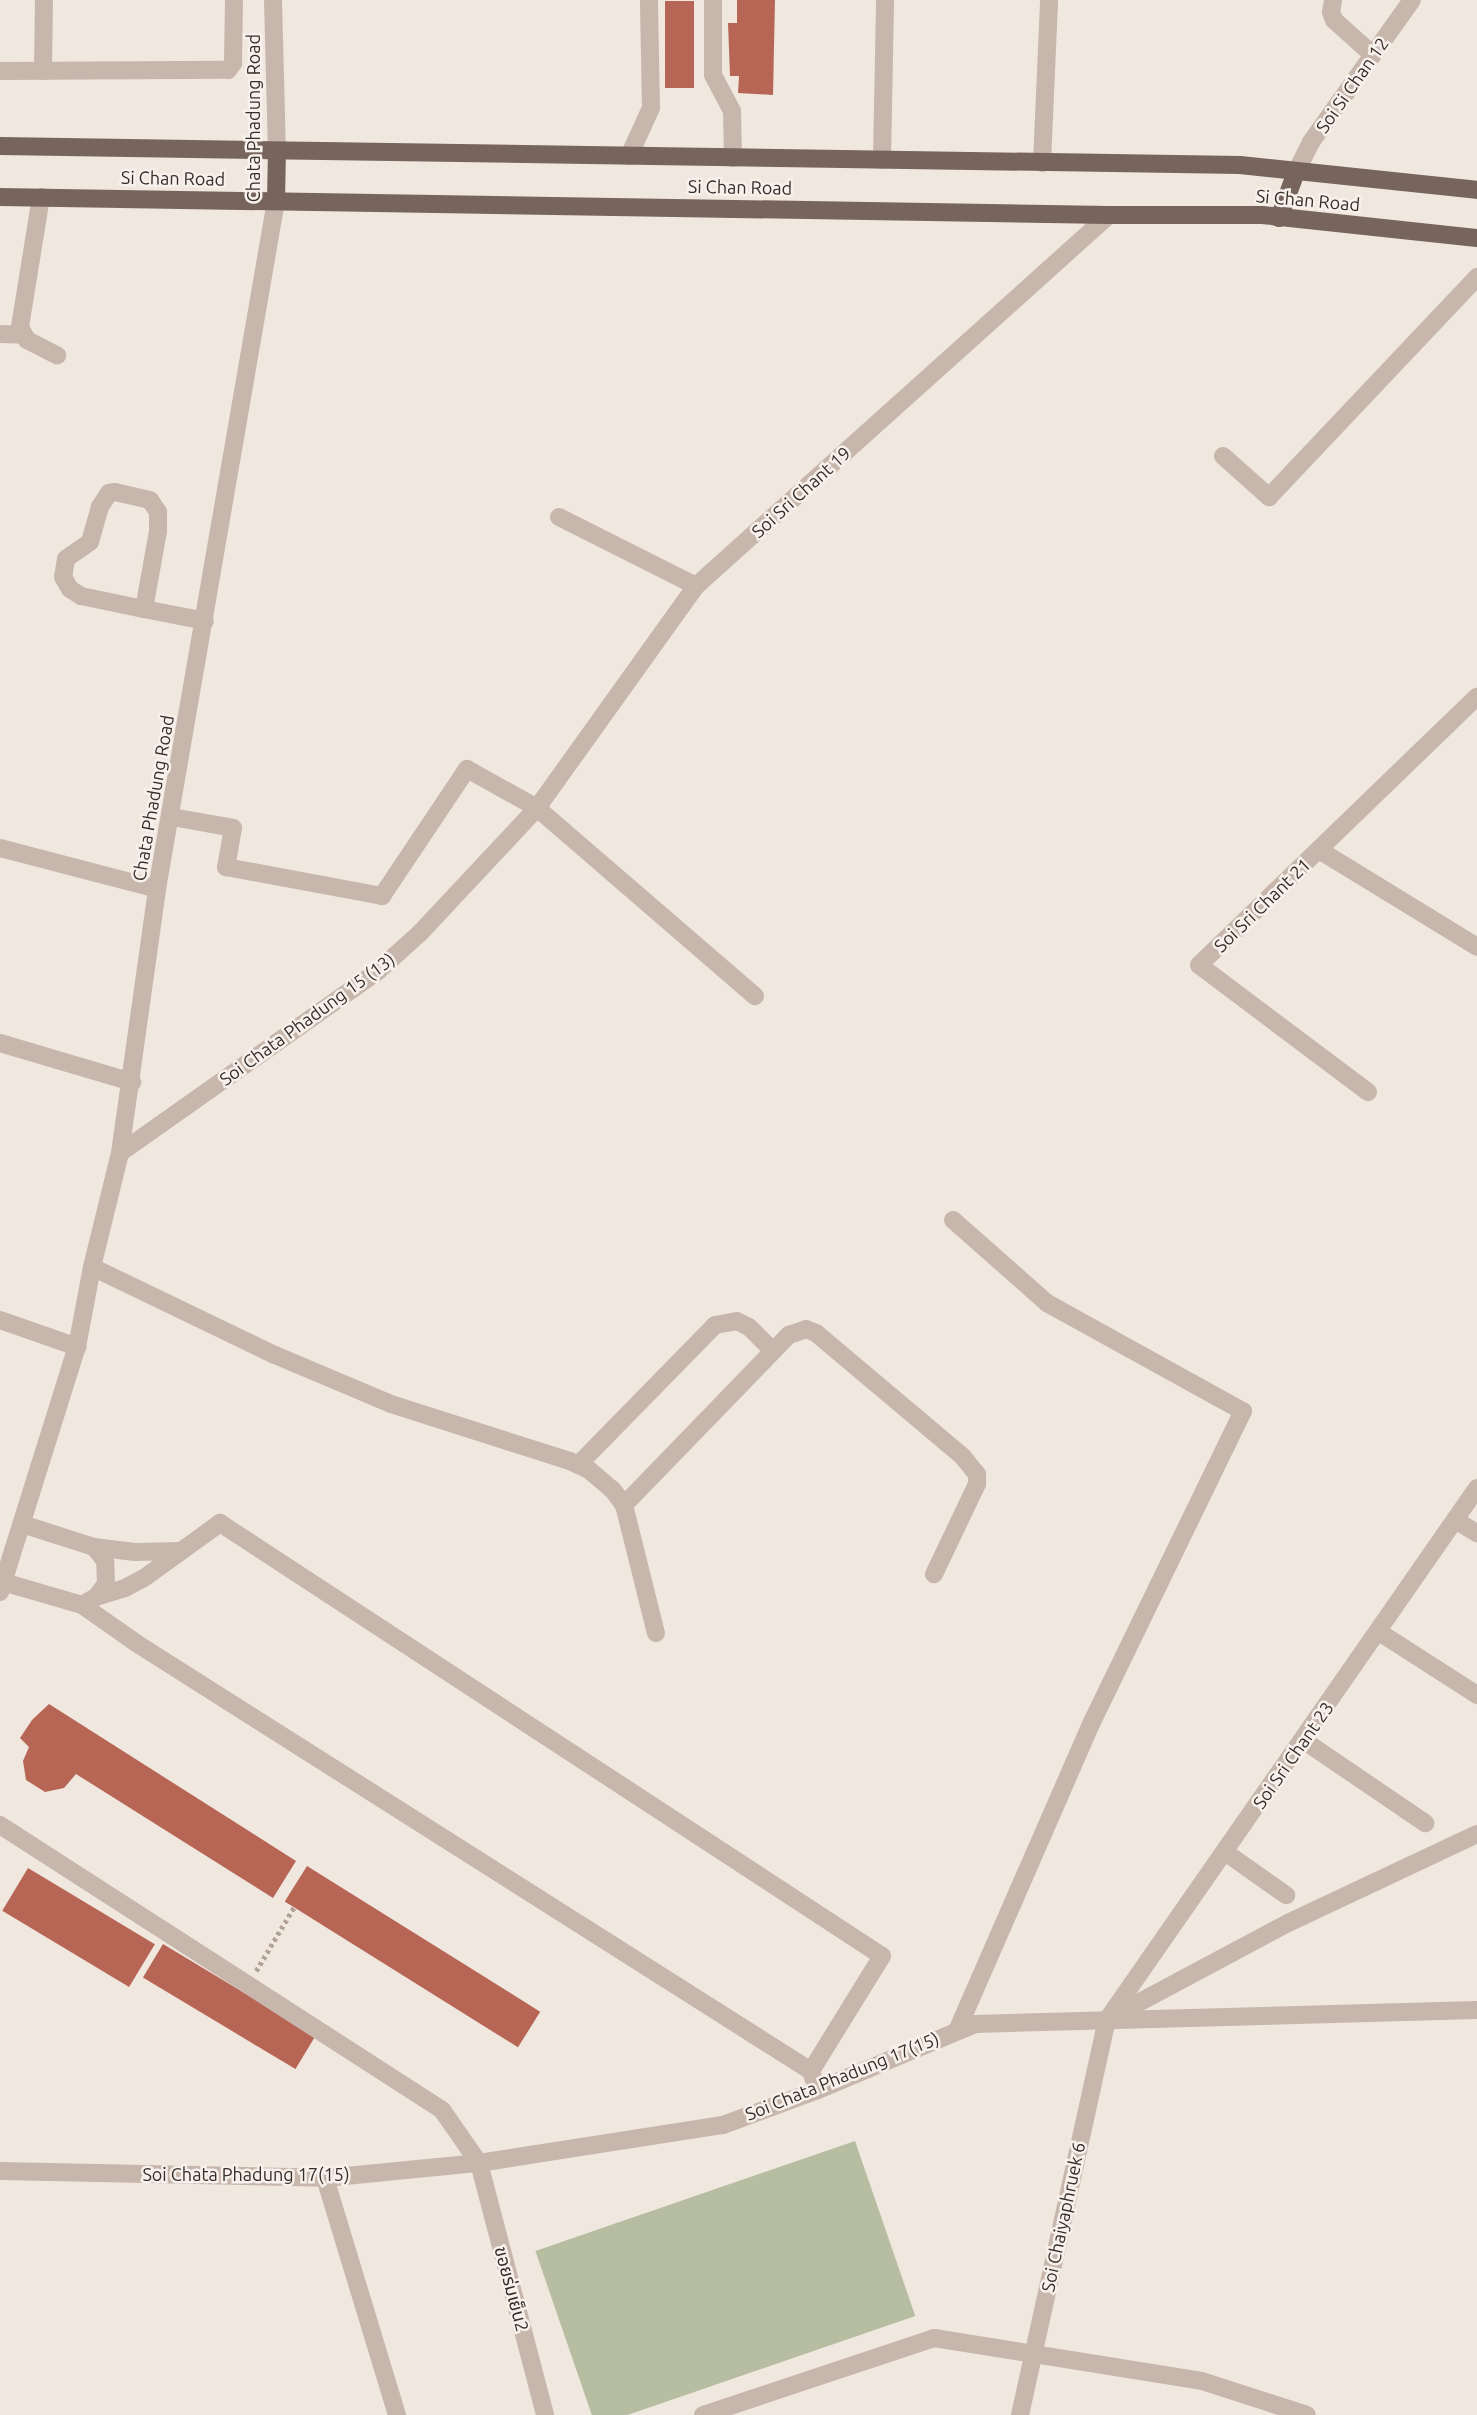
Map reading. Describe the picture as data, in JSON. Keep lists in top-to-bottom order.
{
  "streets": {
    "main road": ["Chata Phadung Road", "Si Chan Road"],
    "street": [
      "Soi Si Chan 12",
      "Soi Sri Chant 19",
      "Soi Sri Chant 21",
      "Soi Chata Phadung 15 (13)",
      "Soi Sri Chant 23",
      "Soi Chata Phadung 17(15)",
      "Soi Chaiyaphruek 6",
      "ขอยร่มเย็น2"
    ]
  },
  "crossings": [
    ["Soi Si Chan 12", "Si Chan Road"],
    ["Chata Phadung Road", "Si Chan Road"],
    ["Chata Phadung Road", "Soi Chata Phadung 15 (13)"],
    ["Si Chan Road", "Soi Sri Chant 19"],
    ["Soi Sri Chant 19", "Soi Chata Phadung 15 (13)"],
    ["Soi Sri Chant 23", "Soi Chata Phadung 17(15)"],
    ["Soi Sri Chant 23", "Soi Chaiyaphruek 6"],
    ["Soi Chata Phadung 17(15)", "Soi Chaiyaphruek 6"],
    ["Soi Chata Phadung 17(15)", "ขอยร่มเย็น2"]
  ]
}
